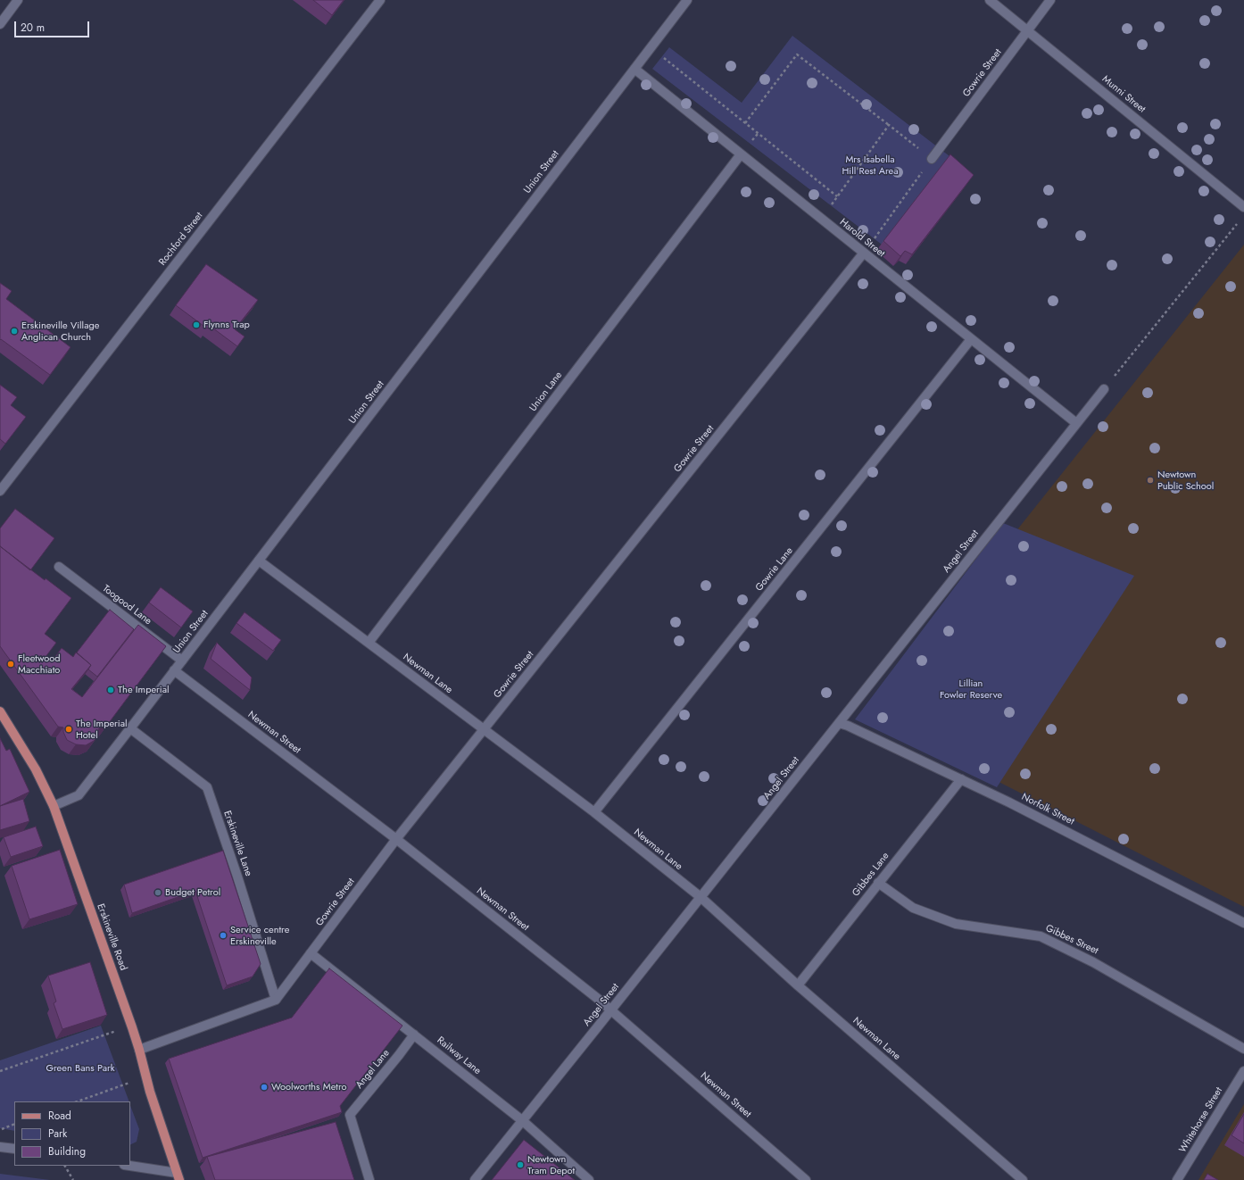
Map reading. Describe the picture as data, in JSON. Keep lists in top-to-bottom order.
{
  "streets": {
    "main road": ["Erskineville Road"],
    "street": [
      "Gowrie Street",
      "Munni Street",
      "Union Street",
      "Harold Street",
      "Rochford Street",
      "Union Lane",
      "Angel Street",
      "Gowrie Lane",
      "Toogood Lane",
      "Newman Lane",
      "Newman Street",
      "Norfolk Street",
      "Erskineville Lane",
      "Gibbes Lane",
      "Gibbes Street",
      "Railway Lane",
      "Angel Lane",
      "Whitehorse Street"
    ]
  },
  "crossings": [
    ["Gowrie Street", "Munni Street"],
    ["Gowrie Street", "Harold Street"],
    ["Gowrie Street", "Newman Lane"],
    ["Gowrie Street", "Newman Street"],
    ["Gowrie Street", "Erskineville Lane"],
    ["Gowrie Street", "Railway Lane"],
    ["Union Street", "Harold Street"],
    ["Union Street", "Toogood Lane"],
    ["Union Street", "Newman Lane"],
    ["Union Street", "Newman Street"],
    ["Union Street", "Erskineville Lane"],
    ["Union Street", "Erskineville Road"],
    ["Harold Street", "Union Lane"],
    ["Harold Street", "Angel Street"],
    ["Harold Street", "Gowrie Lane"],
    ["Union Lane", "Newman Lane"],
    ["Angel Street", "Newman Lane"],
    ["Angel Street", "Newman Street"],
    ["Angel Street", "Norfolk Street"],
    ["Angel Street", "Railway Lane"],
    ["Gowrie Lane", "Newman Lane"],
    ["Newman Lane", "Gibbes Lane"],
    ["Norfolk Street", "Gibbes Lane"],
    ["Gibbes Lane", "Gibbes Street"],
    ["Railway Lane", "Angel Lane"]
  ],
  "parks": ["Mrs Isabella Hill Rest Area", "Lillian Fowler Reserve", "Green Bans Park"],
  "places": [
    "Flynns Trap",
    "Erskineville Village Anglican Church",
    "Newtown Public School",
    "Fleetwood Macchiato",
    "The Imperial",
    "The Imperial Hotel",
    "Budget Petrol",
    "Service centre Erskineville",
    "Woolworths Metro",
    "Newtown Tram Depot"
  ],
  "legend": ["Road", "Park", "Building"],
  "scale_bar": "20 m"
}
